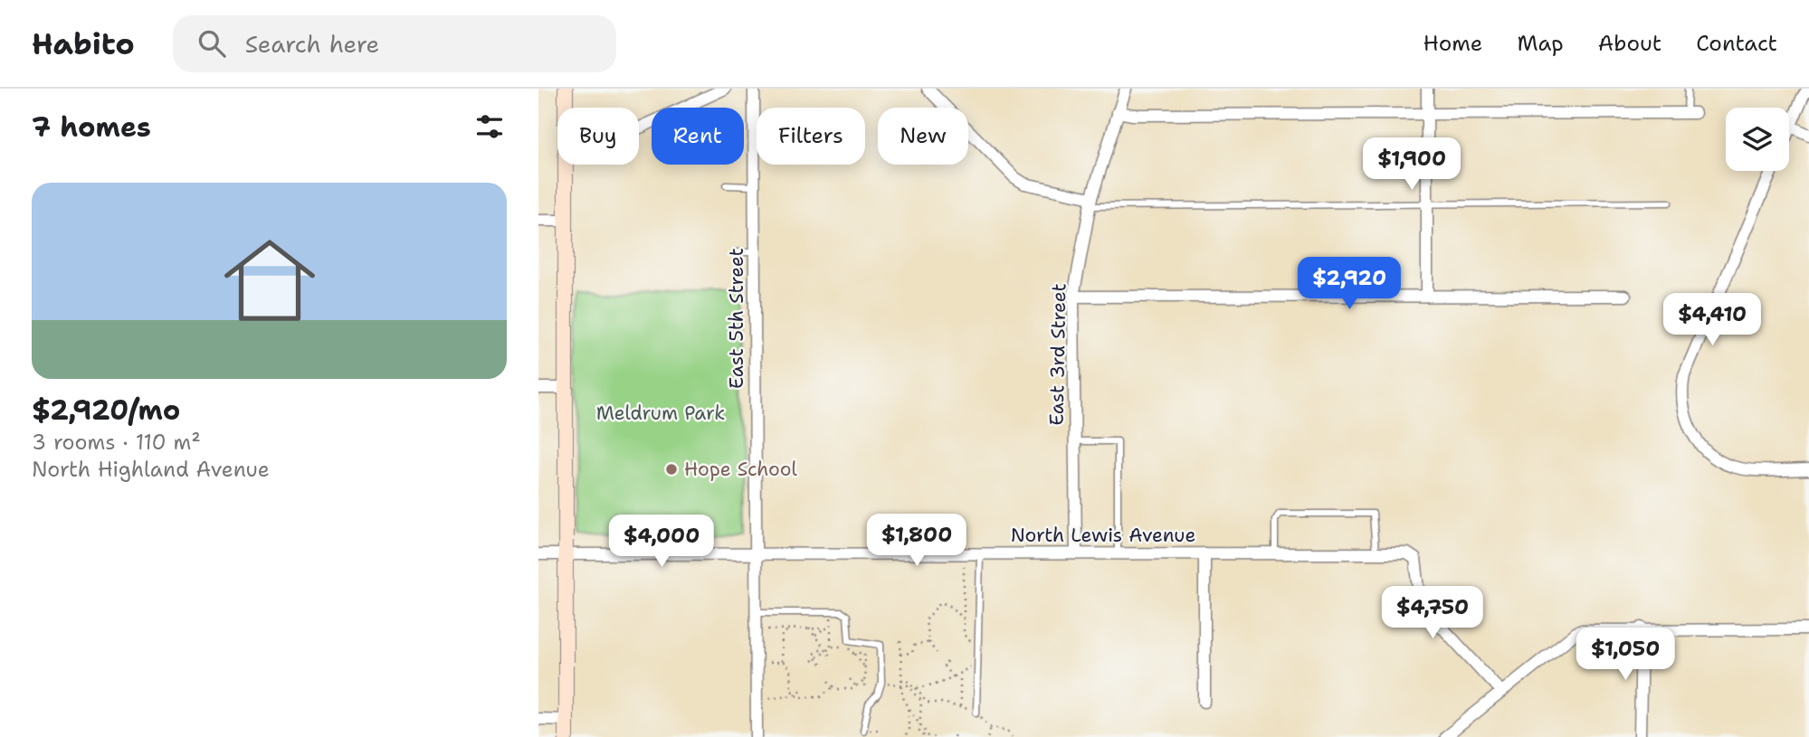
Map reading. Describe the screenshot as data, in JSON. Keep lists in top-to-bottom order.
{
  "streets": {
    "street": ["East 5th Street", "East 3rd Street", "North Lewis Avenue"]
  },
  "crossings": [
    ["East 5th Street", "North Lewis Avenue"],
    ["East 3rd Street", "North Lewis Avenue"]
  ],
  "parks": ["Meldrum Park"],
  "places": ["Hope School"],
  "page": {
    "header": "Habito",
    "search": "Search here",
    "nav": [
      "Home",
      "Map",
      "About",
      "Contact"
    ],
    "heading": "7 homes",
    "chip": [
      "Buy",
      "Rent",
      "Filters",
      "New"
    ],
    "price": [
      "$1,900",
      "$2,920",
      "$4,410",
      "$1,800",
      "$4,000",
      "$4,750",
      "$1,050"
    ],
    "list": [
      {
        "name": "$2,920/mo",
        "note": "3 rooms · 110 m² · North Highland Avenue"
      }
    ]
  }
}
